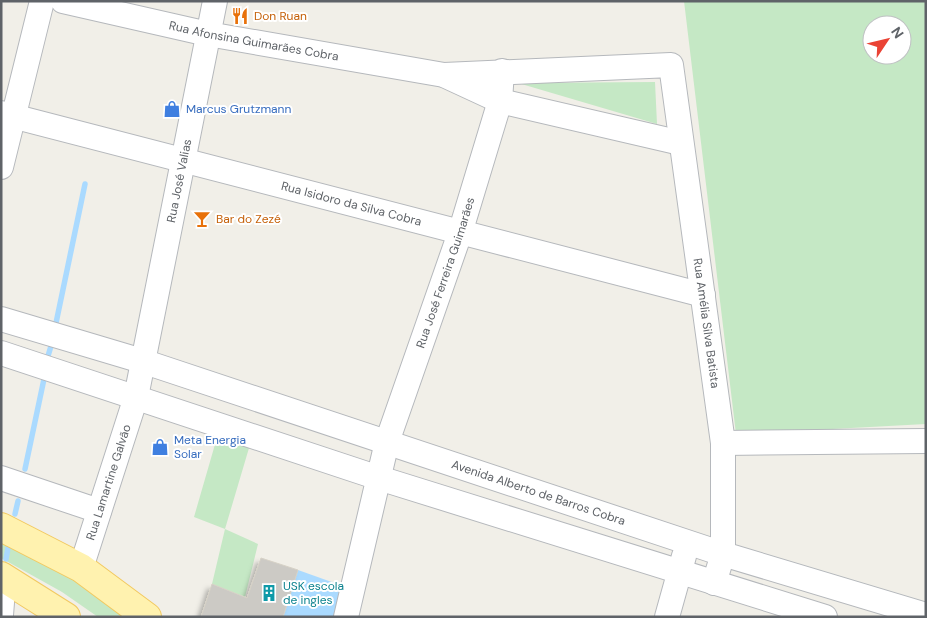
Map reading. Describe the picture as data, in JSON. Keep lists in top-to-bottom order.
{
  "streets": {
    "street": [
      "Rua Afonsina Guimarães Cobra",
      "Rua José Valias",
      "Rua Isidoro da Silva Cobra",
      "Rua José Ferreira Guimarães",
      "Rua Amélia Silva Batista",
      "Rua Lamartine Galvão",
      "Avenida Alberto de Barros Cobra"
    ]
  },
  "crossings": [
    ["Rua Afonsina Guimarães Cobra", "Rua José Valias"],
    ["Rua Afonsina Guimarães Cobra", "Rua José Ferreira Guimarães"],
    ["Rua Afonsina Guimarães Cobra", "Rua Amélia Silva Batista"],
    ["Rua José Valias", "Rua Isidoro da Silva Cobra"],
    ["Rua José Valias", "Avenida Alberto de Barros Cobra"],
    ["Rua Isidoro da Silva Cobra", "Rua José Ferreira Guimarães"],
    ["Rua Isidoro da Silva Cobra", "Rua Amélia Silva Batista"],
    ["Rua José Ferreira Guimarães", "Avenida Alberto de Barros Cobra"],
    ["Rua Amélia Silva Batista", "Avenida Alberto de Barros Cobra"]
  ],
  "places": {
    "restaurant": ["Don Ruan"],
    "shop": ["Marcus Grutzmann", "Meta Energia Solar"],
    "bar": ["Bar do Zezé"],
    "building": ["USK escola de ingles"]
  },
  "north": "top right"
}
